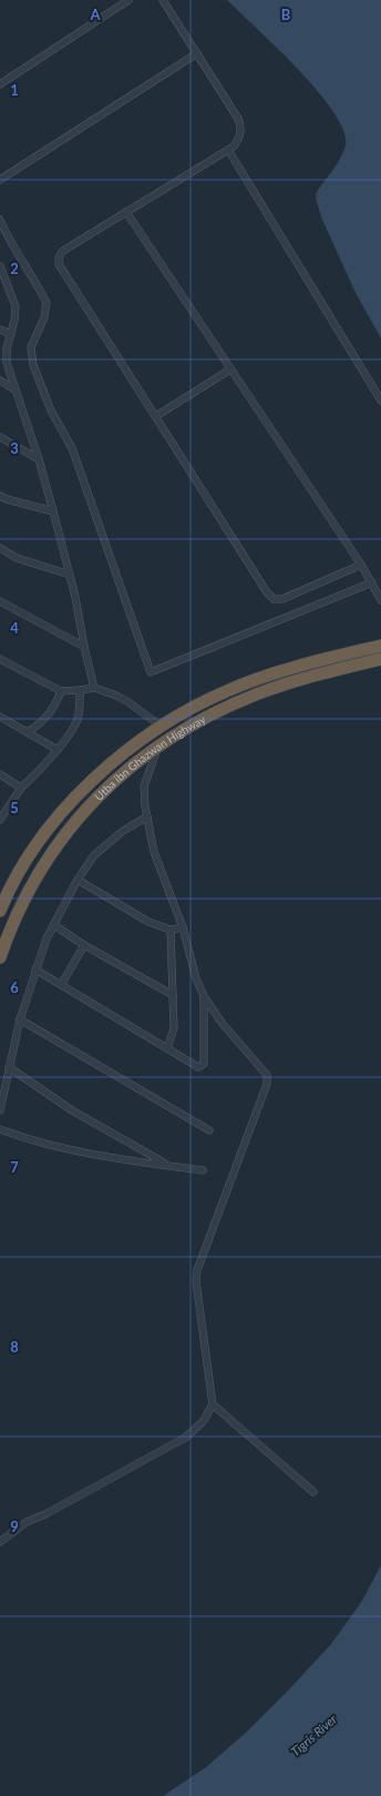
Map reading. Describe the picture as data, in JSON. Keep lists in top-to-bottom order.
{
  "streets": {
    "highway": ["Utba ibn Ghazwan Highway"]
  },
  "water": ["Tigris River"],
  "grid": {
    "columns": ["A", "B"],
    "rows": [
      "1",
      "2",
      "3",
      "4",
      "5",
      "6",
      "7",
      "8",
      "9"
    ]
  }
}
